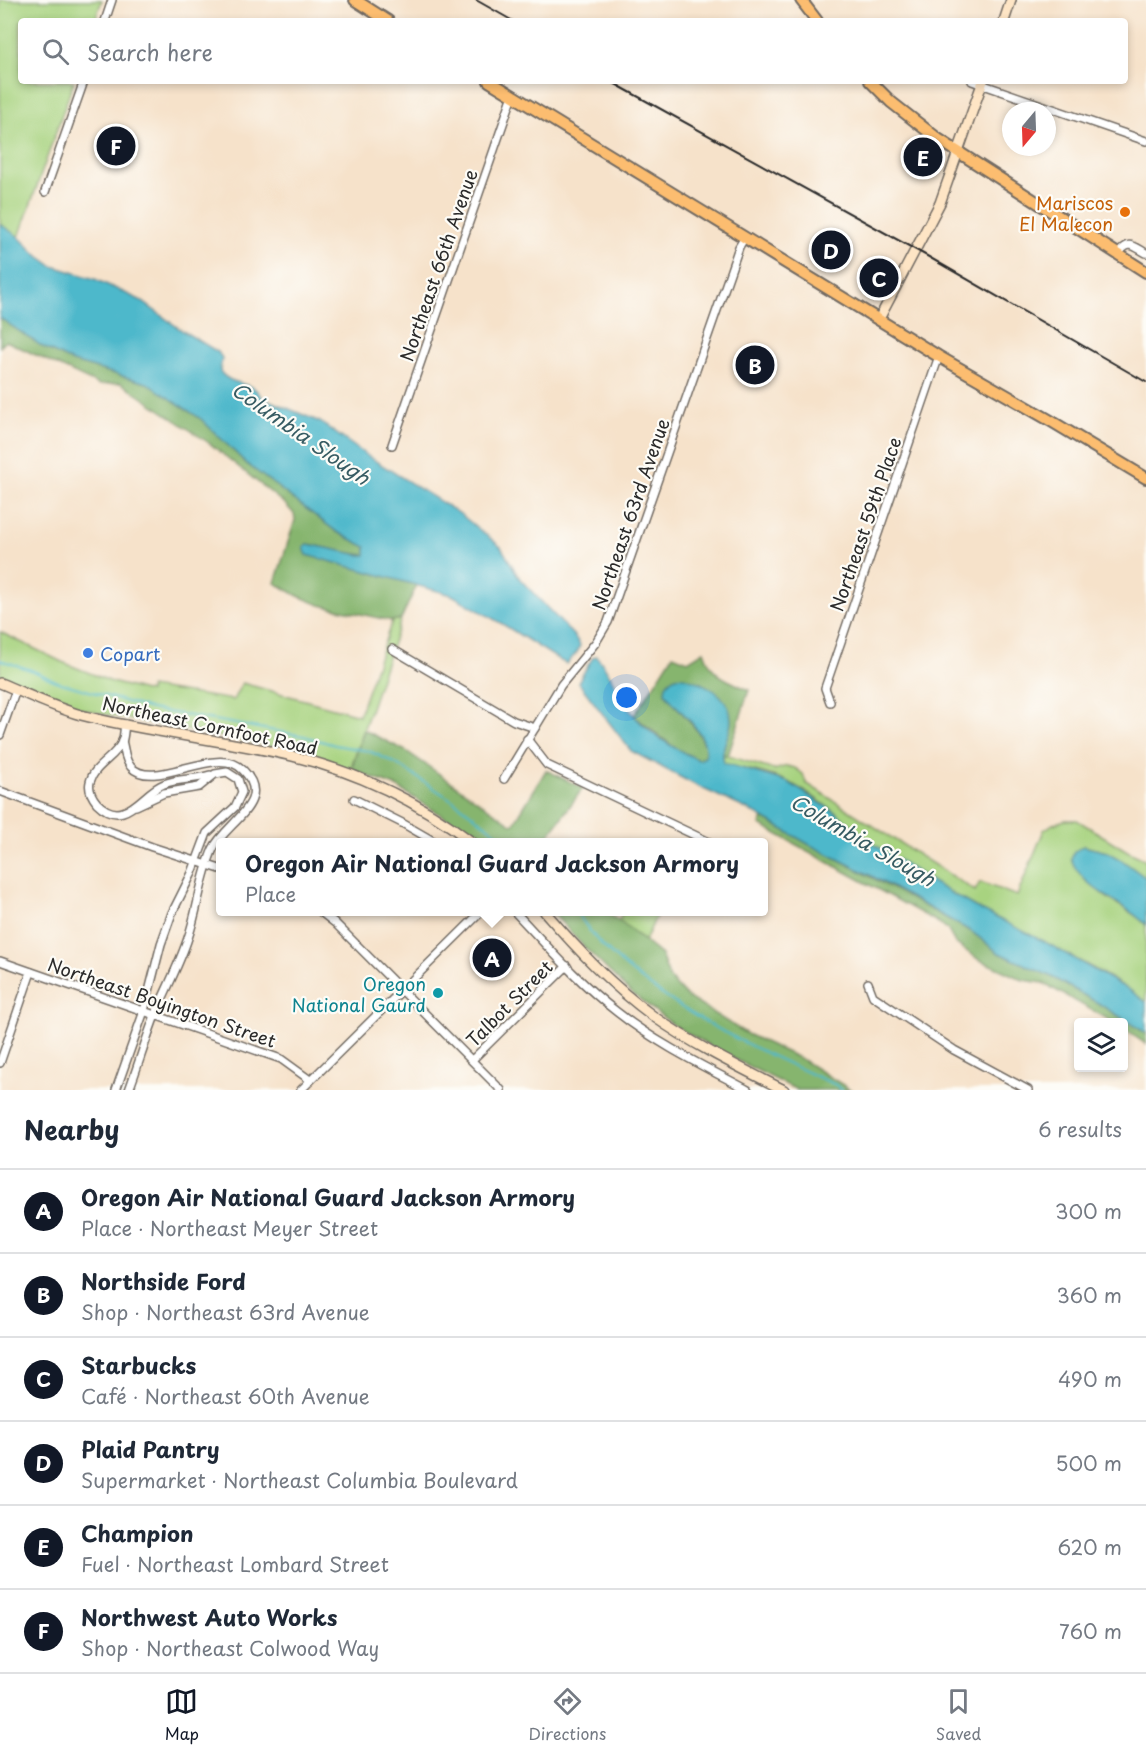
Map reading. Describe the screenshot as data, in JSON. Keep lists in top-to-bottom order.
{
  "streets": {
    "street": [
      "Northeast 66th Avenue",
      "Northeast 63rd Avenue",
      "Northeast 59th Place",
      "Northeast Cornfoot Road",
      "Northeast Boyington Street",
      "Talbot Street"
    ]
  },
  "water": ["Columbia Slough"],
  "places": ["Mariscos El Malecon", "Copart", "Oregon National Gaurd"],
  "north": "bottom",
  "page": {
    "search": "Search here",
    "pins": [
      "F",
      "E",
      "D",
      "C",
      "B",
      "A"
    ],
    "popup": ["Oregon Air National Guard Jackson Armory", "Place"],
    "heading": ["Nearby", "6 results"],
    "list": [
      {
        "mark": "A",
        "name": "Oregon Air National Guard Jackson Armory",
        "note": "Place · Northeast Meyer Street",
        "value": "300 m"
      },
      {
        "mark": "B",
        "name": "Northside Ford",
        "note": "Shop · Northeast 63rd Avenue",
        "value": "360 m"
      },
      {
        "mark": "C",
        "name": "Starbucks",
        "note": "Café · Northeast 60th Avenue",
        "value": "490 m"
      },
      {
        "mark": "D",
        "name": "Plaid Pantry",
        "note": "Supermarket · Northeast Columbia Boulevard",
        "value": "500 m"
      },
      {
        "mark": "E",
        "name": "Champion",
        "note": "Fuel · Northeast Lombard Street",
        "value": "620 m"
      },
      {
        "mark": "F",
        "name": "Northwest Auto Works",
        "note": "Shop · Northeast Colwood Way",
        "value": "760 m"
      }
    ],
    "nav": ["Map", "Directions", "Saved"]
  }
}
